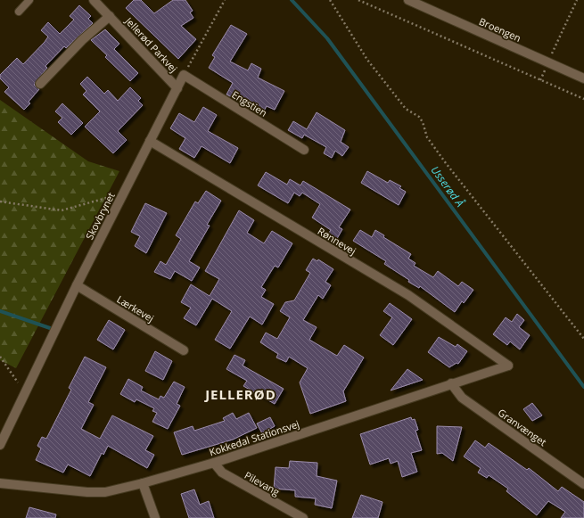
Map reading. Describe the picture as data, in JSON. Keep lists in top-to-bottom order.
{
  "streets": {
    "street": [
      "Broengen",
      "Jellerød Parkvej",
      "Engstien",
      "Skovbrynet",
      "Rønnevej",
      "Lærkevej",
      "Granvænget",
      "Kokkedal Stationsvej",
      "Pilevang"
    ]
  },
  "crossings": [
    ["Jellerød Parkvej", "Skovbrynet"],
    ["Engstien", "Skovbrynet"],
    ["Skovbrynet", "Rønnevej"],
    ["Skovbrynet", "Lærkevej"],
    ["Rønnevej", "Kokkedal Stationsvej"],
    ["Granvænget", "Kokkedal Stationsvej"],
    ["Kokkedal Stationsvej", "Pilevang"]
  ],
  "districts": ["JELLERØD"],
  "water": ["Usserød Å"]
}
